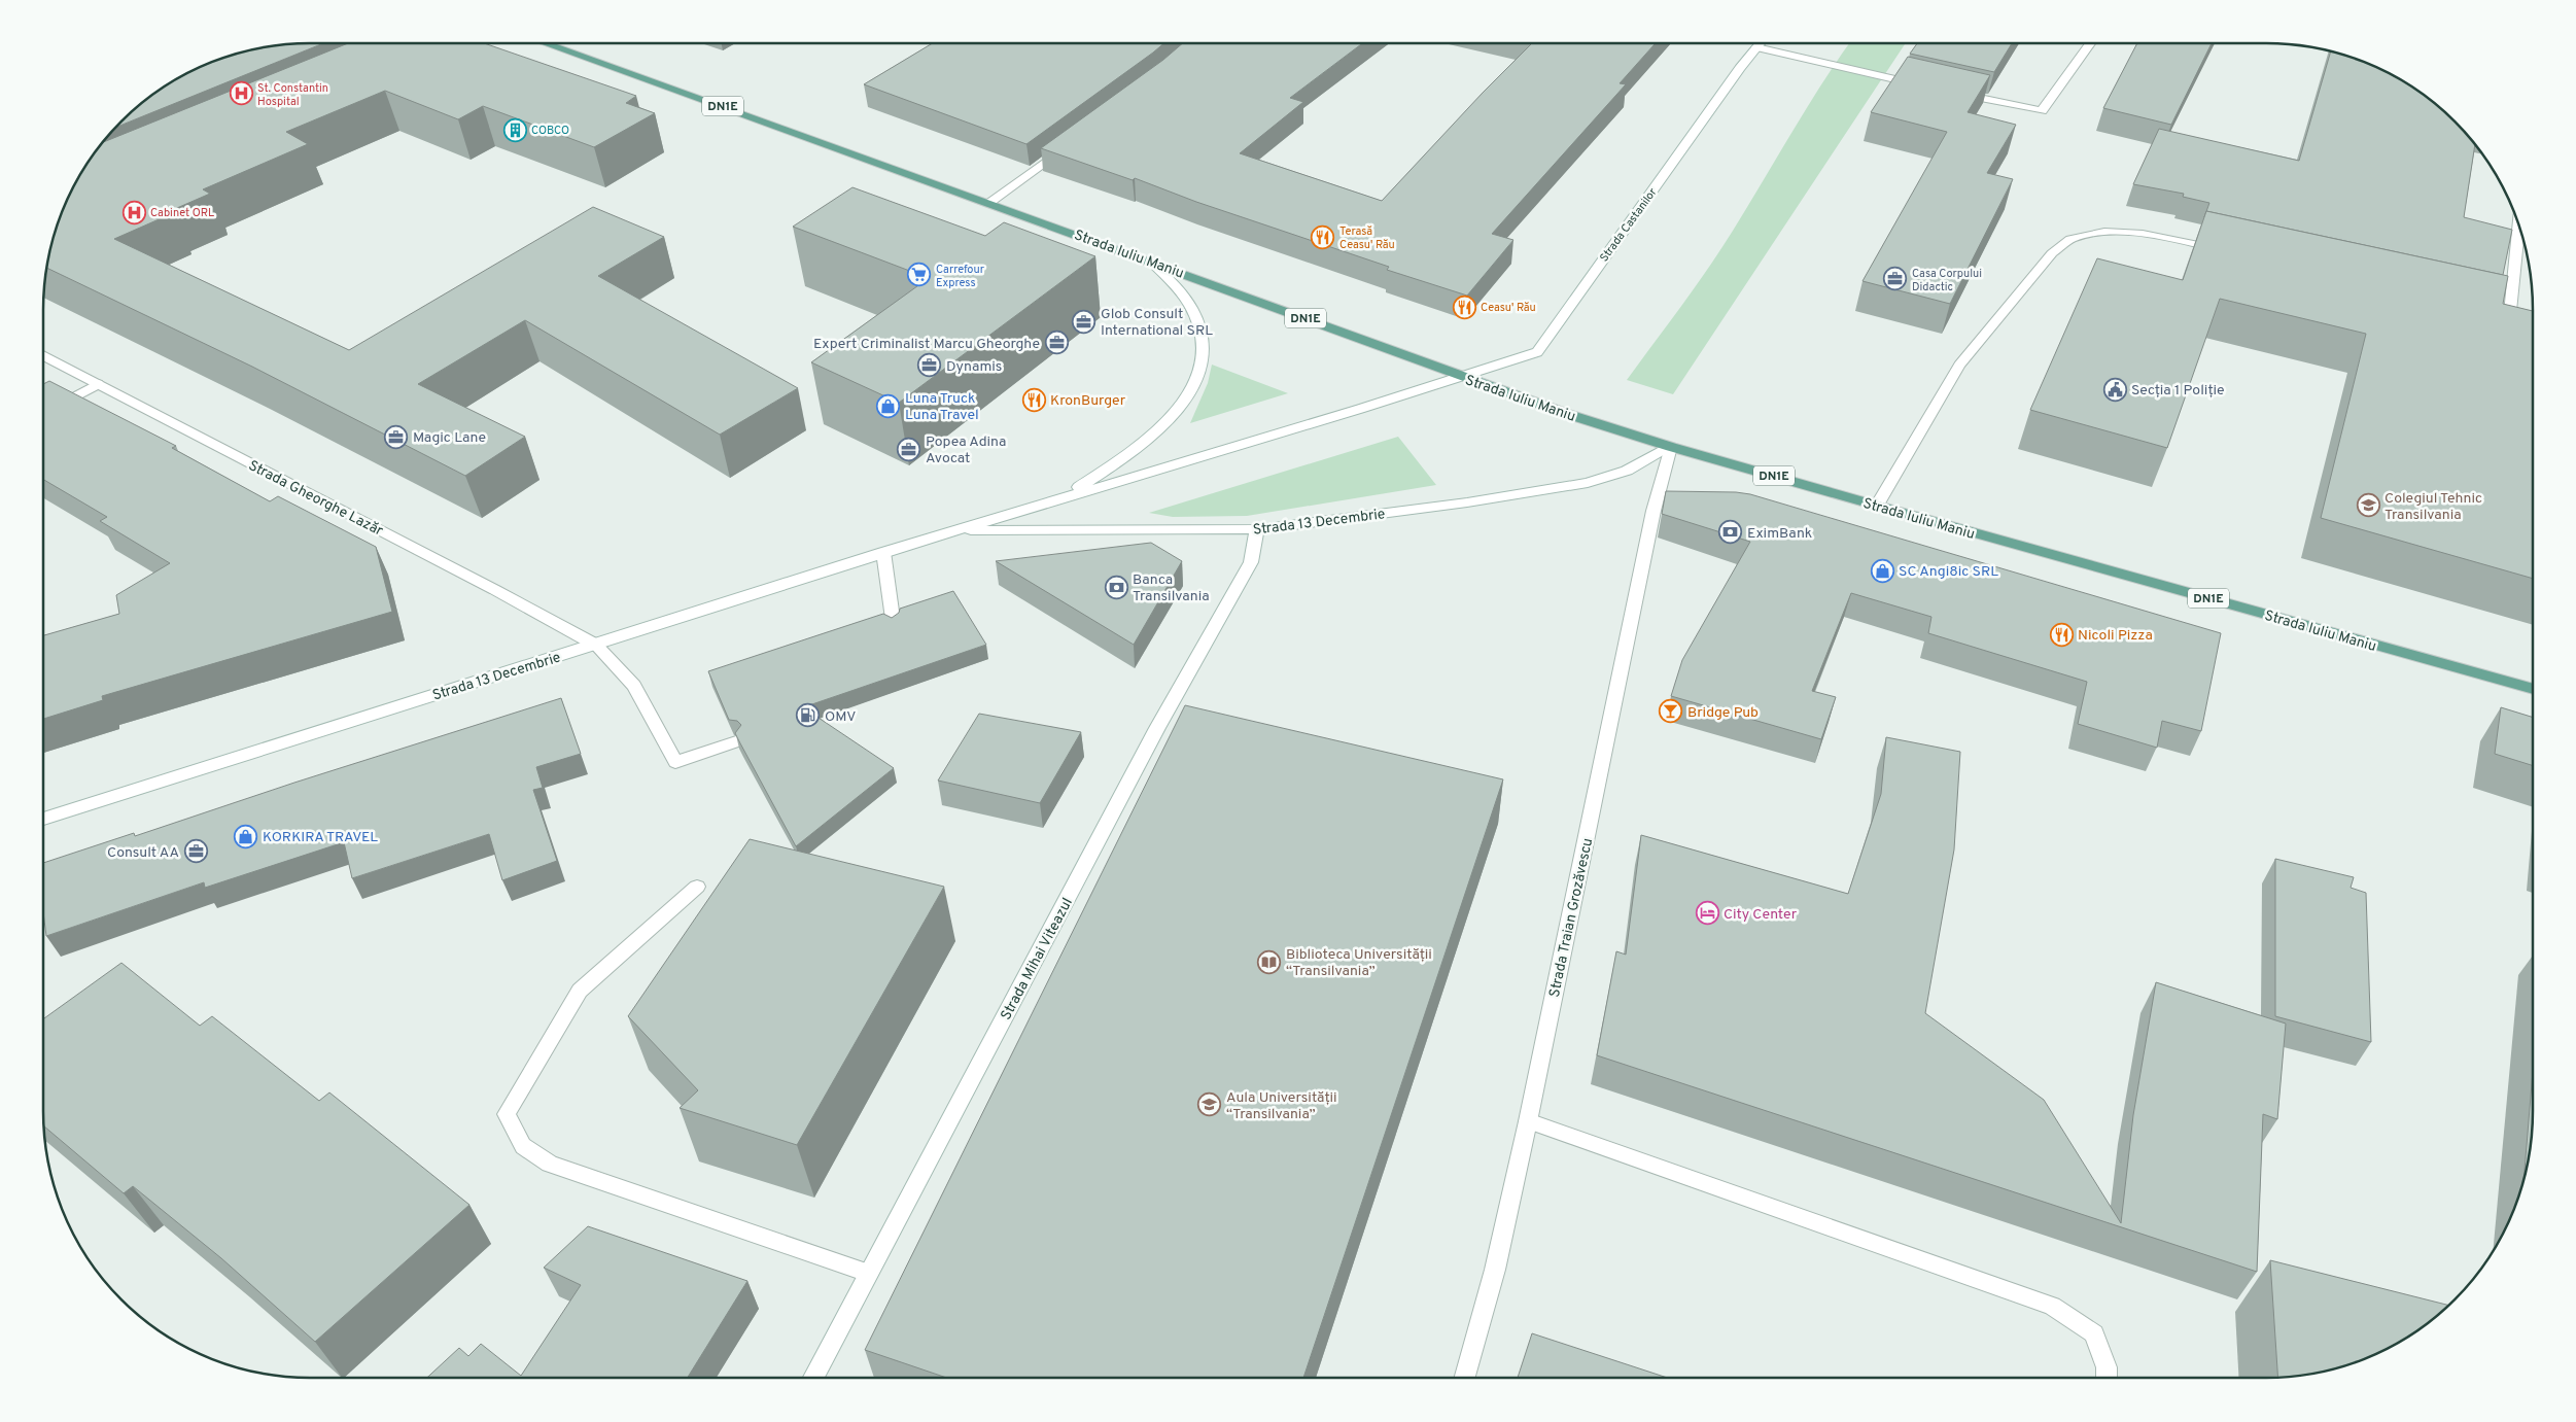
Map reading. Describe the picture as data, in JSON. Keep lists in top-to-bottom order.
{
  "streets": {
    "main road": [
      "DN1E",
      "Strada Castanilor",
      "Strada Iuliu Maniu",
      "Strada Gheorghe Lazăr",
      "Strada 13 Decembrie",
      "Strada Traian Grozăvescu",
      "Strada Mihai Viteazul"
    ]
  },
  "crossings": [
    ["Strada Castanilor", "Strada Iuliu Maniu"],
    ["Strada Castanilor", "Strada 13 Decembrie"],
    ["Strada Iuliu Maniu", "Strada 13 Decembrie"],
    ["Strada Iuliu Maniu", "Strada Traian Grozăvescu"],
    ["Strada Gheorghe Lazăr", "Strada 13 Decembrie"],
    ["Strada 13 Decembrie", "Strada Traian Grozăvescu"],
    ["Strada 13 Decembrie", "Strada Mihai Viteazul"]
  ],
  "places": {
    "hospital": ["St. Constantin Hospital", "Cabinet ORL"],
    "building": ["COBCO"],
    "restaurant": [
      "Terasă Ceasu' Rău",
      "Ceasu' Rău",
      "KronBurger",
      "Nicoli Pizza"
    ],
    "supermarket": ["Carrefour Express"],
    "office": [
      "Casa Corpului Didactic",
      "Glob Consult International SRL",
      "Expert Criminalist Marcu Gheorghe",
      "Dynamis",
      "Magic Lane",
      "Popea Adina Avocat",
      "Consult AA"
    ],
    "public building": ["Secția 1 Poliție"],
    "shop": ["Luna Truck Luna Travel", "SC Angi8ic SRL", "KORKIRA TRAVEL"],
    "school or university": ["Colegiul Tehnic Transilvania", "Aula Universității “Transilvania”"],
    "bank": ["EximBank", "Banca Transilvania"],
    "bar": ["Bridge Pub"],
    "fuel station": ["OMV"],
    "hotel": ["City Center"],
    "library": ["Biblioteca Universității “Transilvania”"]
  }
}
